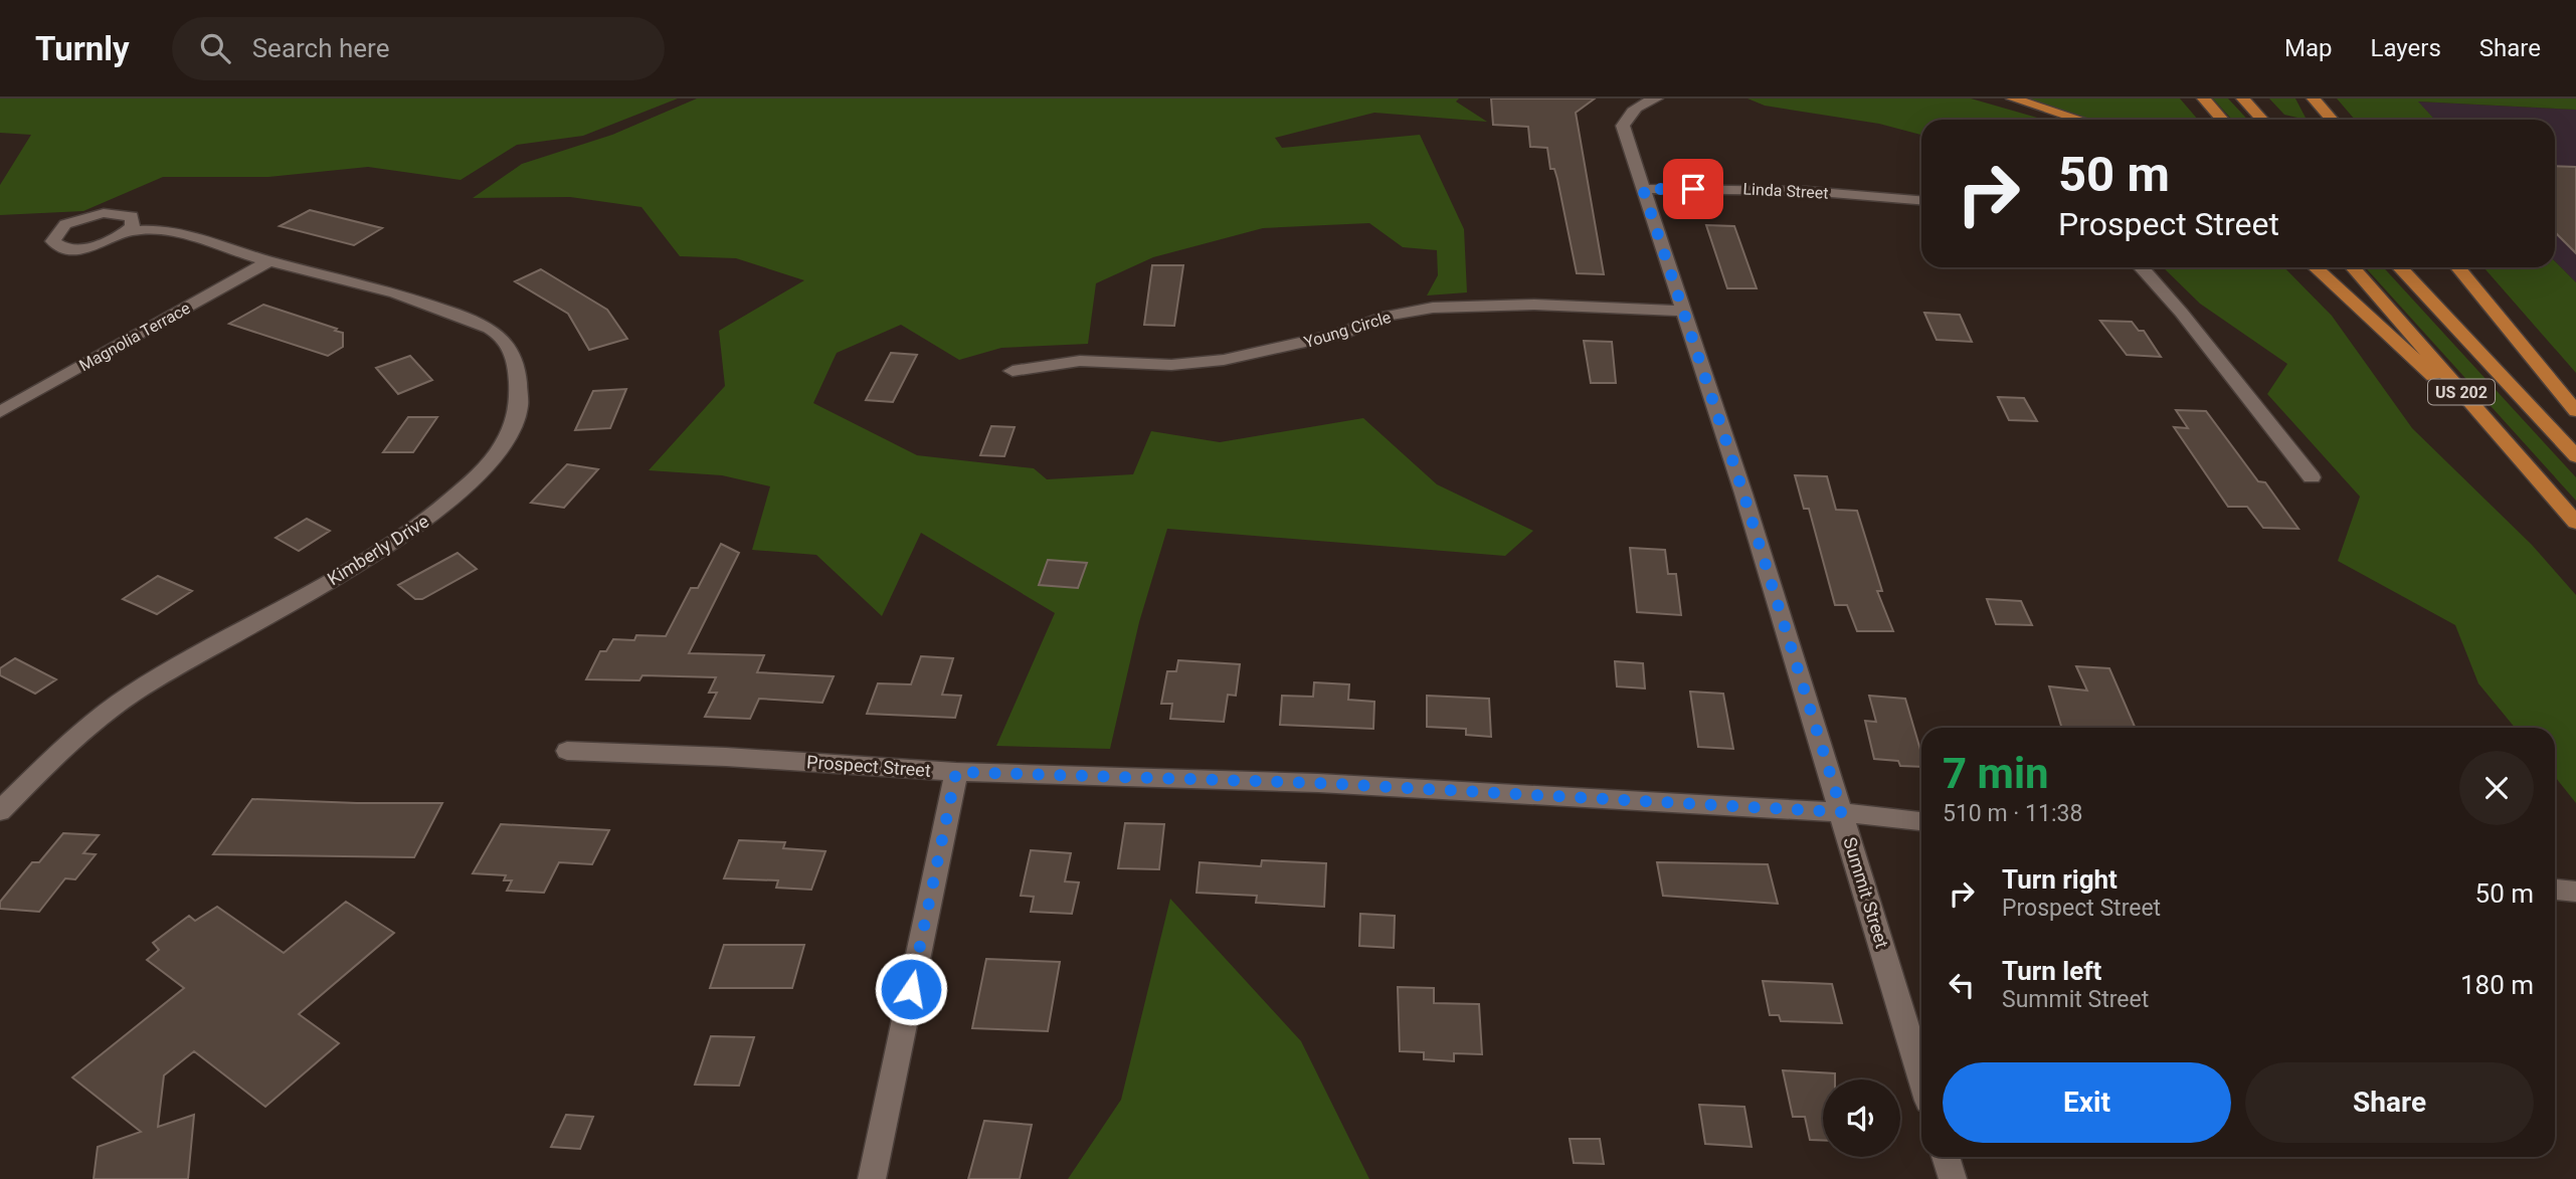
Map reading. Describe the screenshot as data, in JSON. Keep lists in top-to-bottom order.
{
  "streets": {
    "main road": ["US 202"],
    "street": [
      "Linda Street",
      "Young Circle",
      "Magnolia Terrace",
      "Kimberly Drive",
      "Prospect Street",
      "Summit Street"
    ]
  },
  "crossings": [
    ["Linda Street", "Summit Street"],
    ["Young Circle", "Summit Street"],
    ["Magnolia Terrace", "Kimberly Drive"],
    ["Prospect Street", "Summit Street"]
  ],
  "page": {
    "header": "Turnly",
    "search": "Search here",
    "nav": ["Map", "Layers", "Share"],
    "turn": ["50 m", "Prospect Street"],
    "heading": ["7 min", "510 m · 11:38"],
    "list": [
      {
        "name": "Turn right",
        "note": "Prospect Street",
        "value": "50 m"
      },
      {
        "name": "Turn left",
        "note": "Summit Street",
        "value": "180 m"
      }
    ],
    "buttons": ["Exit", "Share"]
  }
}
